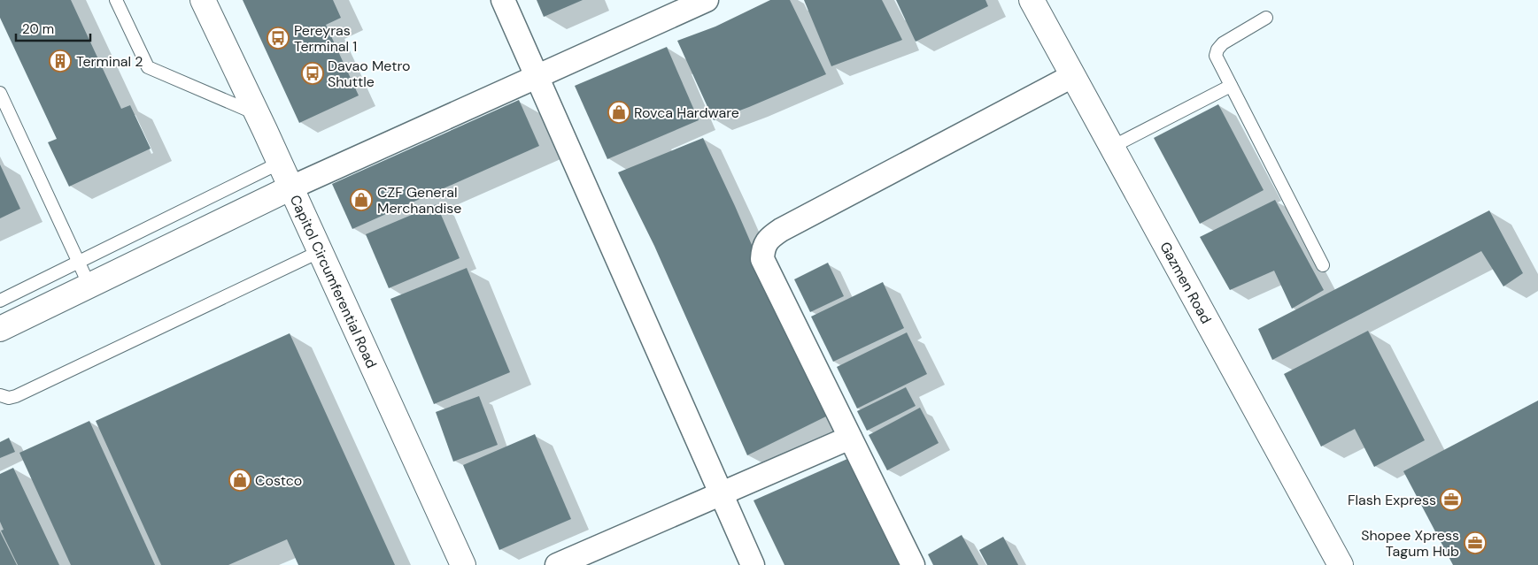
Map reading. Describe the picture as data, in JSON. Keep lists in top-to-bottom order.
{
  "streets": {
    "main road": ["Capitol Circumferential Road", "Gazmen Road"]
  },
  "places": {
    "bus stop": ["Pereyras Terminal 1", "Davao Metro Shuttle"],
    "building": ["Terminal 2"],
    "shop": ["Rovca Hardware", "CZF General Merchandise", "Costco"],
    "office": ["Flash Express", "Shopee Xpress Tagum Hub"]
  },
  "scale_bar": "20 m"
}
